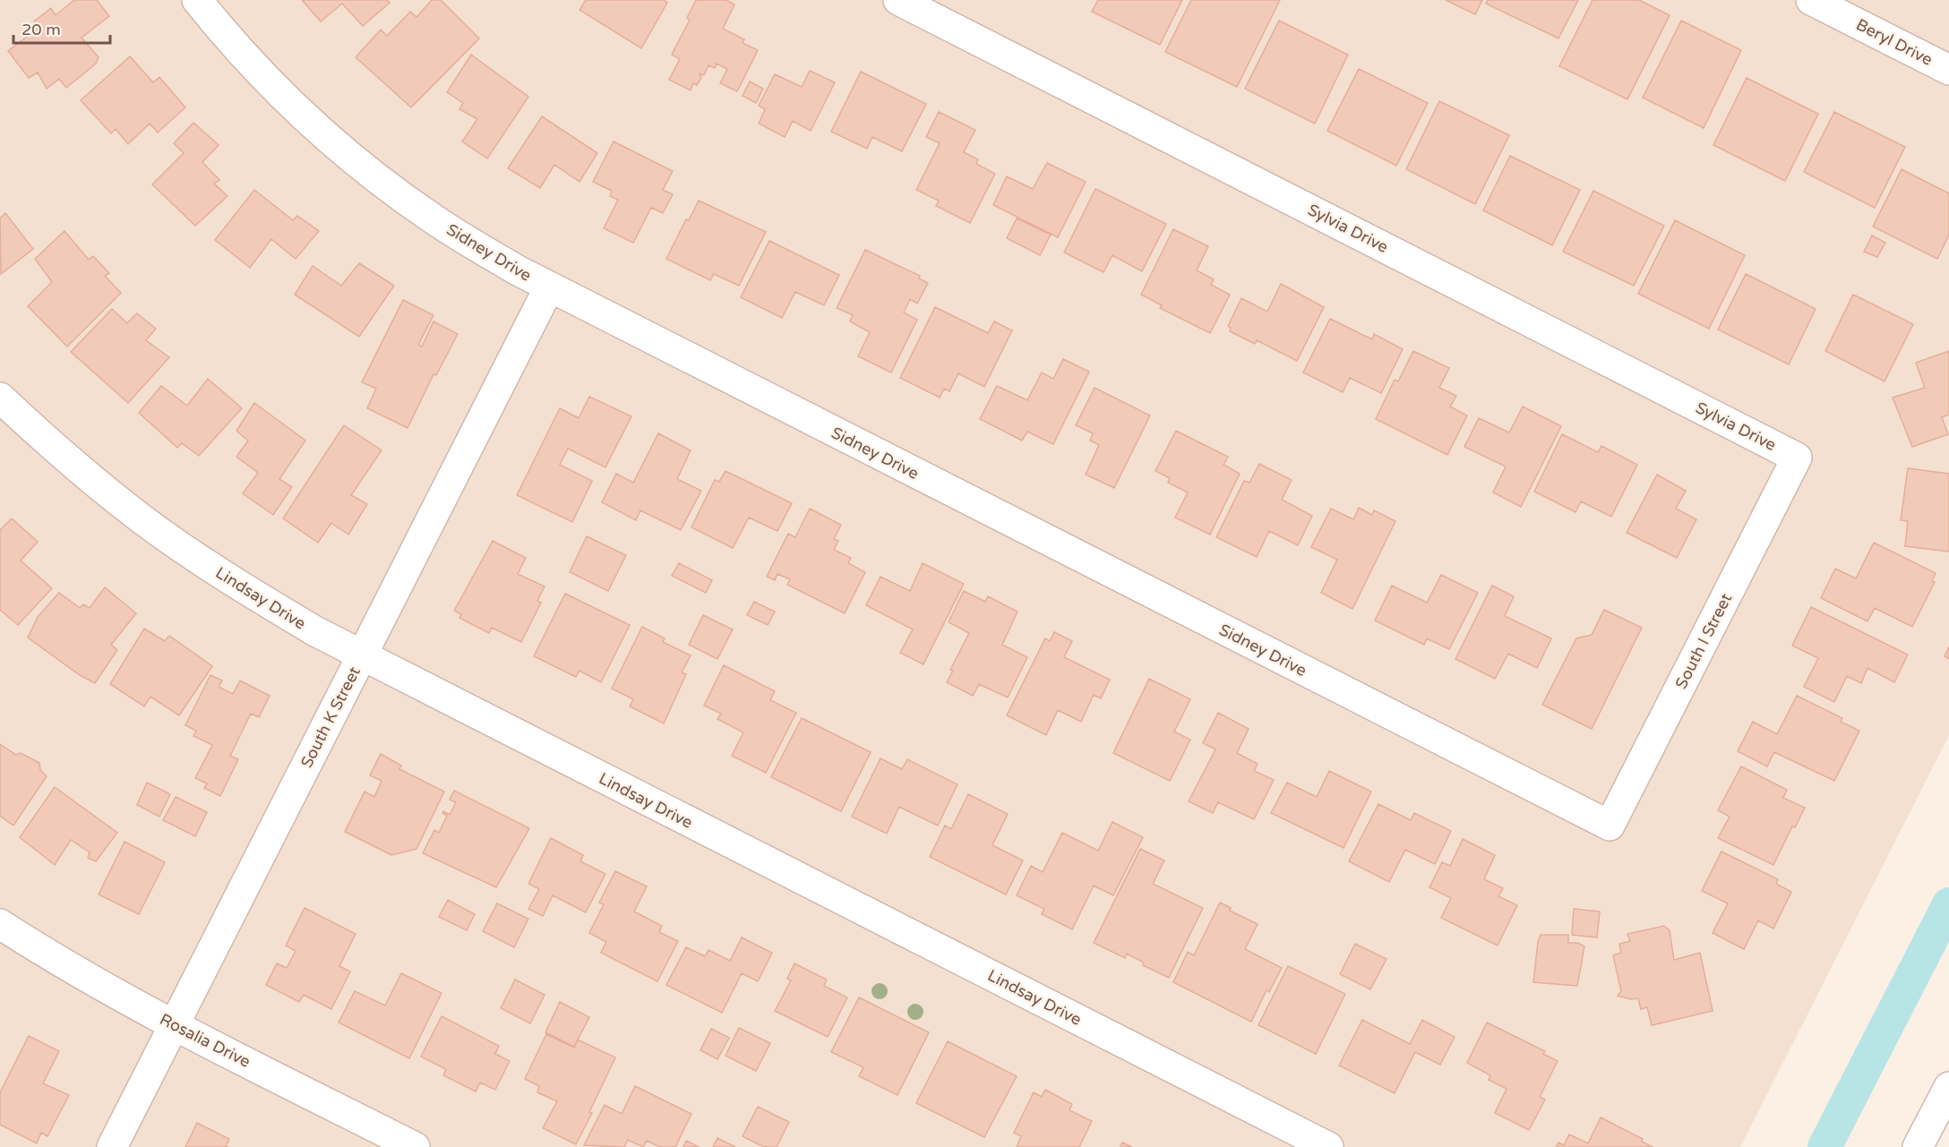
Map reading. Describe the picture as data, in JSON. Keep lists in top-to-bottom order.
{
  "streets": {
    "street": [
      "Beryl Drive",
      "Sylvia Drive",
      "Sidney Drive",
      "Lindsay Drive",
      "South I Street",
      "South K Street",
      "Rosalia Drive"
    ]
  },
  "crossings": [
    ["Sylvia Drive", "South I Street"],
    ["Sidney Drive", "South I Street"],
    ["Sidney Drive", "South K Street"],
    ["Lindsay Drive", "South K Street"],
    ["South K Street", "Rosalia Drive"]
  ],
  "scale_bar": "20 m"
}
